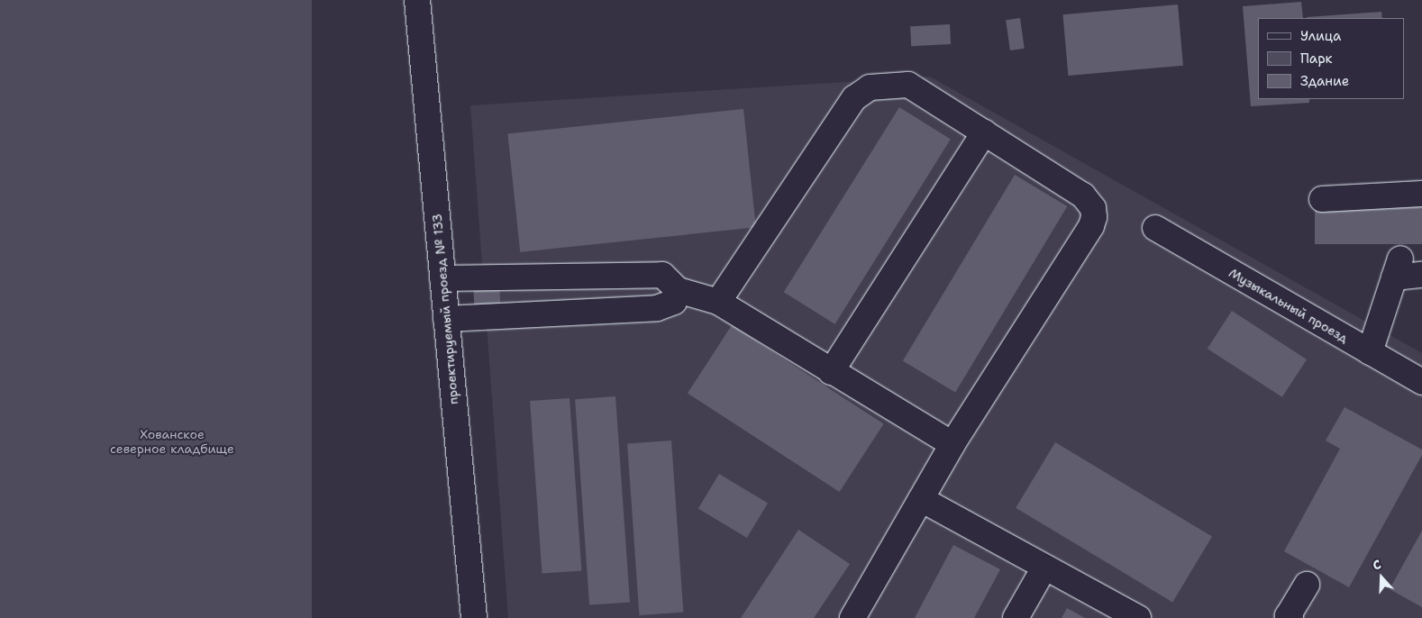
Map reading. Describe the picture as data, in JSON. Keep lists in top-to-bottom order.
{
  "streets": {
    "street": ["Музыкальный проезд", "проектируемый проезд № 133"]
  },
  "parks": ["Хованское северное кладбище"],
  "legend": ["Улица", "Парк", "Здание"],
  "north": "top"
}
